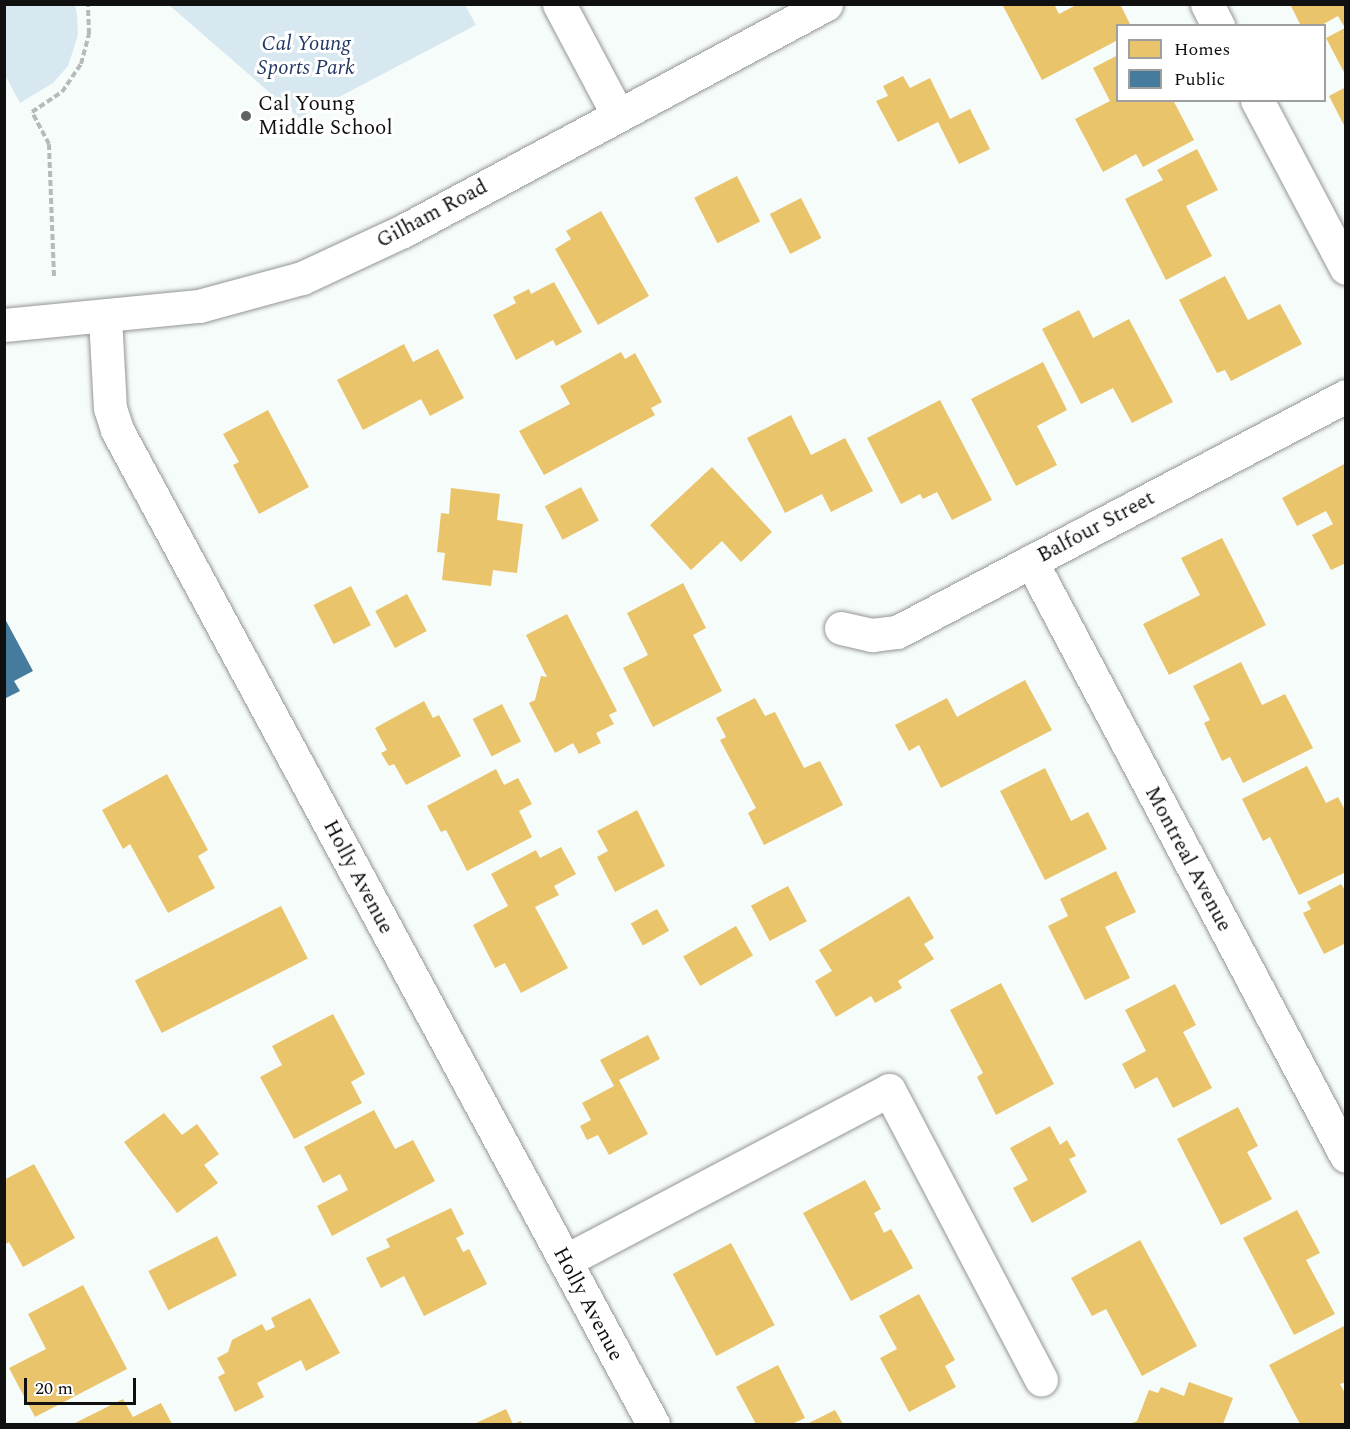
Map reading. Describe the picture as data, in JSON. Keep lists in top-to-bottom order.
{
  "streets": {
    "street": [
      "Gilham Road",
      "Balfour Street",
      "Montreal Avenue",
      "Holly Avenue"
    ]
  },
  "crossings": [
    ["Gilham Road", "Holly Avenue"],
    ["Balfour Street", "Montreal Avenue"]
  ],
  "parks": ["Cal Young Sports Park"],
  "places": ["Cal Young Middle School"],
  "legend": ["Homes", "Public"],
  "scale_bar": "20 m"
}
